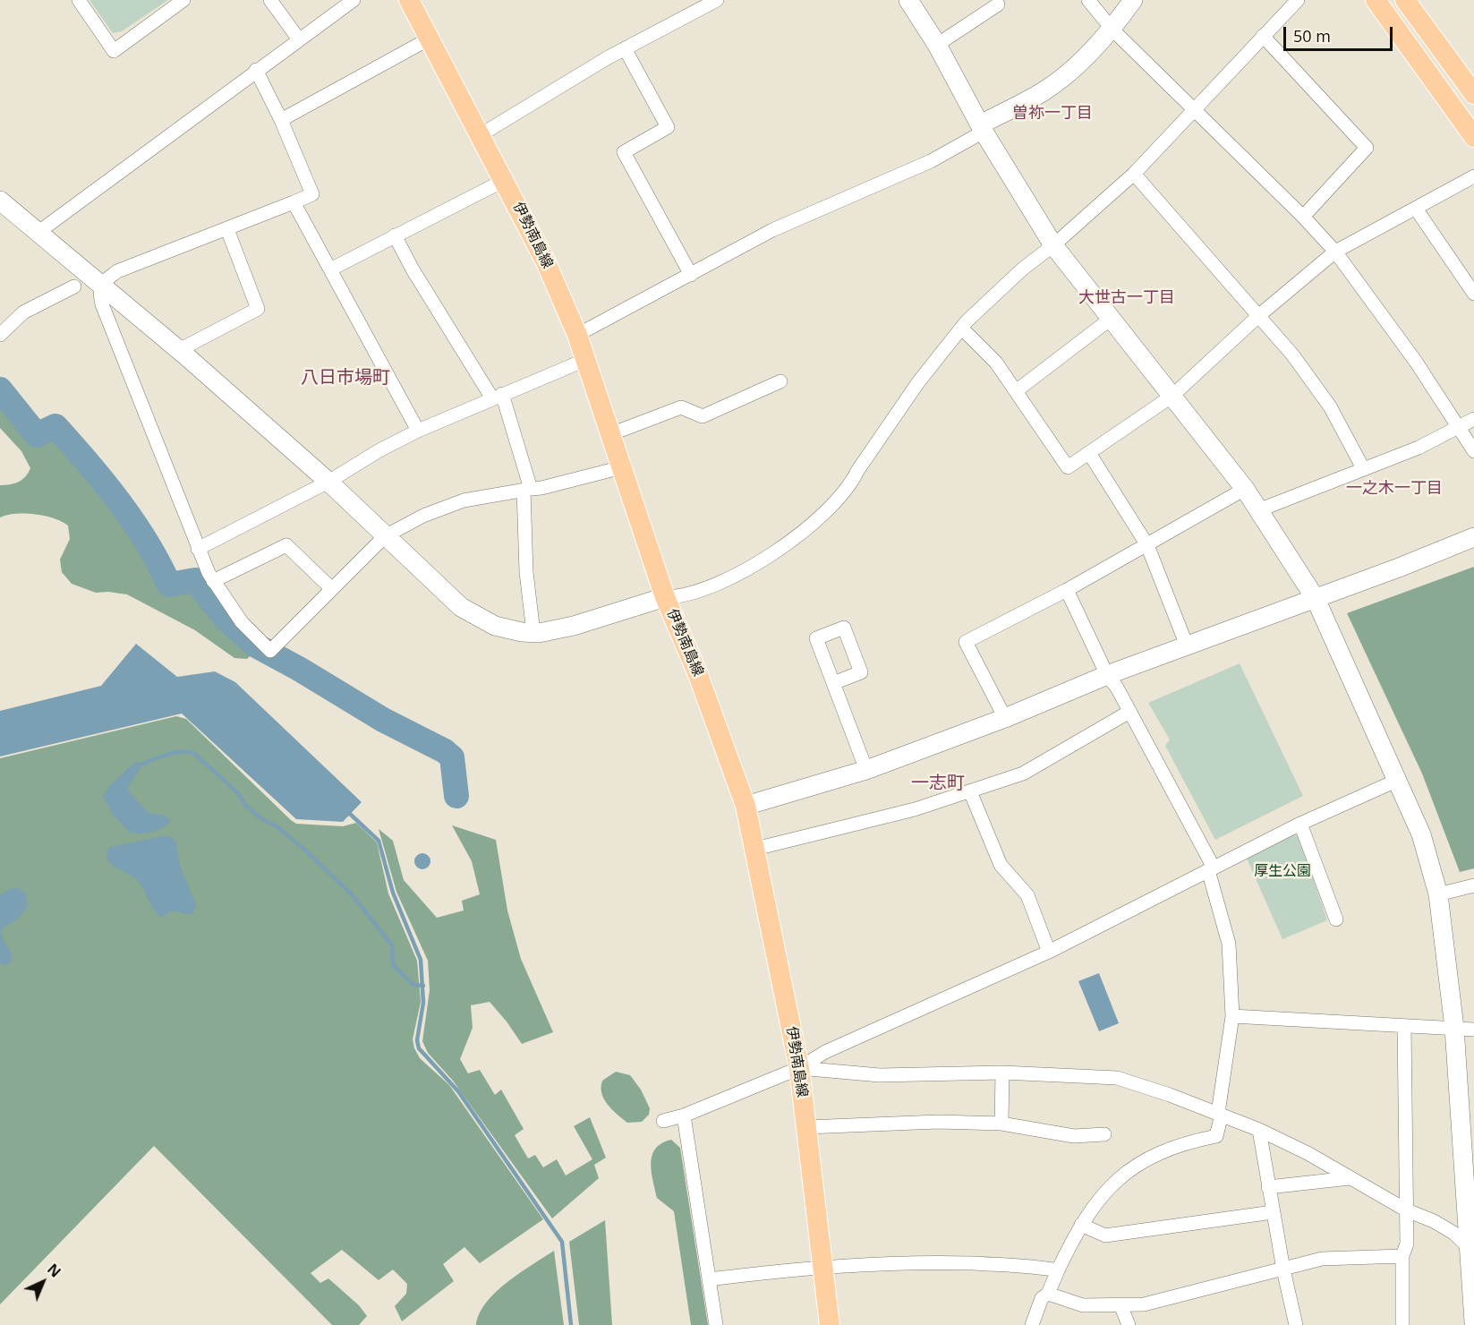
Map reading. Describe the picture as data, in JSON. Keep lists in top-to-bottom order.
{
  "streets": {
    "main road": ["伊勢南島線"]
  },
  "districts": [
    "曽祢一丁目",
    "大世古一丁目",
    "八日市場町",
    "一之木一丁目",
    "一志町"
  ],
  "parks": ["厚生公園"],
  "scale_bar": "50 m",
  "north": "top right"
}
